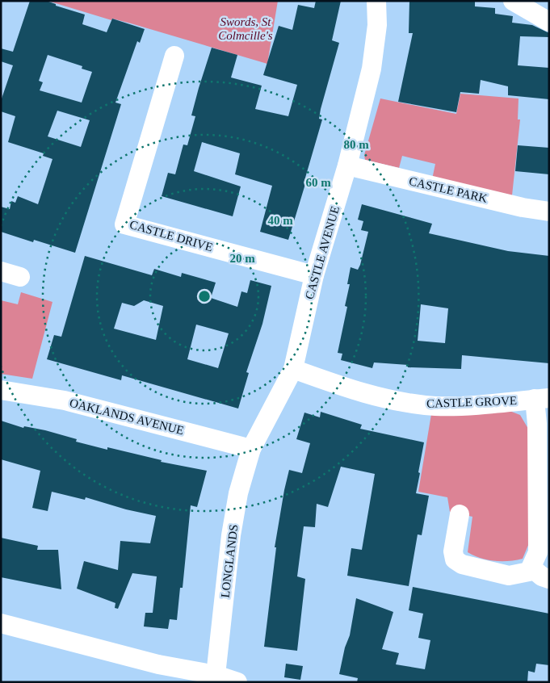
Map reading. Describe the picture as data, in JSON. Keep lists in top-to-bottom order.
{
  "streets": {
    "street": [
      "CASTLE PARK",
      "CASTLE DRIVE",
      "CASTLE AVENUE",
      "CASTLE GROVE",
      "OAKLANDS AVENUE",
      "LONGLANDS"
    ]
  },
  "crossings": [
    ["CASTLE PARK", "CASTLE AVENUE"],
    ["CASTLE DRIVE", "CASTLE AVENUE"],
    ["CASTLE AVENUE", "CASTLE GROVE"],
    ["CASTLE AVENUE", "OAKLANDS AVENUE"],
    ["CASTLE AVENUE", "LONGLANDS"],
    ["OAKLANDS AVENUE", "LONGLANDS"]
  ],
  "parks": ["Swords, St Colmcille's"],
  "rings": [
    "80 m",
    "60 m",
    "40 m",
    "20 m"
  ]
}
